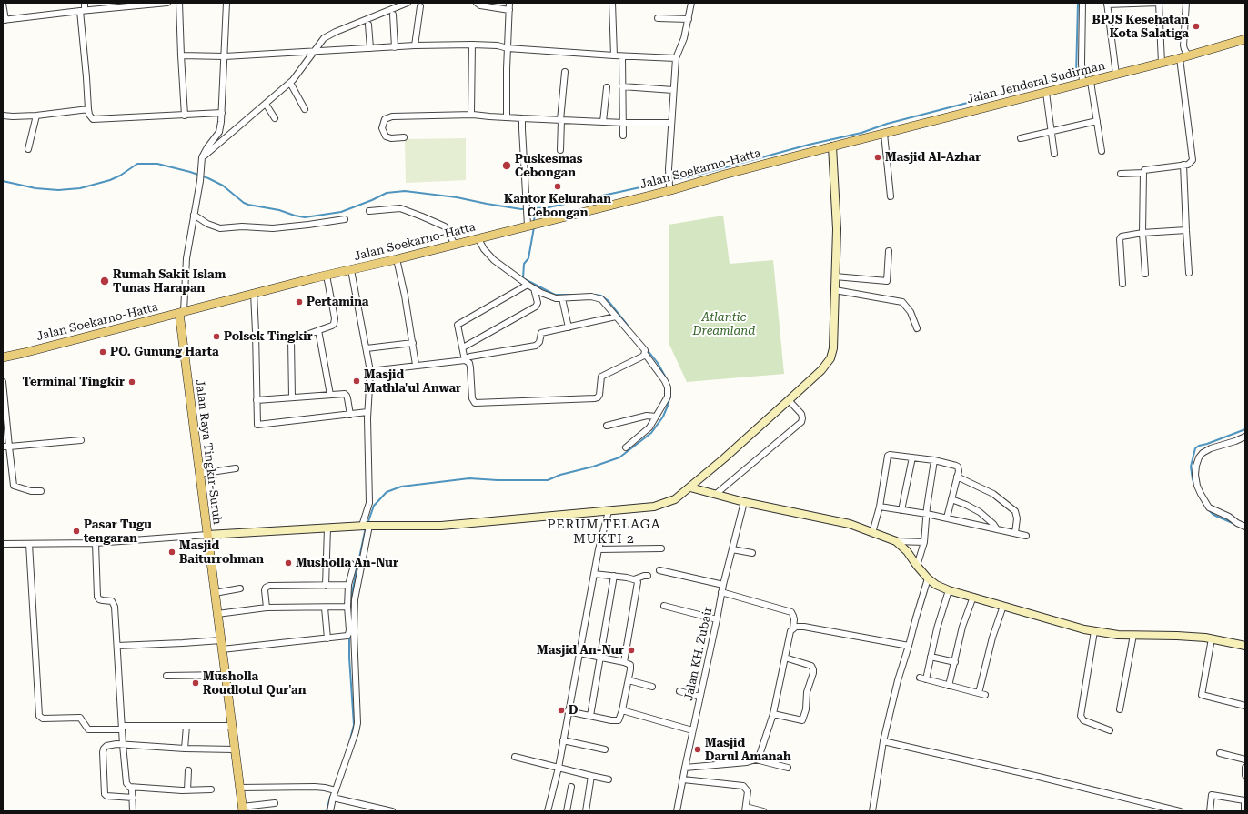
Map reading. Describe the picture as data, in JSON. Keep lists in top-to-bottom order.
{
  "streets": {
    "main road": ["Jalan Jenderal Sudirman", "Jalan Soekarno-Hatta", "Jalan Raya Tingkir-Suruh"],
    "street": ["Jalan KH. Zubair"]
  },
  "crossings": [
    ["Jalan Jenderal Sudirman", "Jalan Soekarno-Hatta"],
    ["Jalan Soekarno-Hatta", "Jalan Raya Tingkir-Suruh"]
  ],
  "districts": ["PERUM TELAGA MUKTI 2"],
  "parks": ["Atlantic Dreamland"],
  "places": [
    "BPJS Kesehatan Kota Salatiga",
    "Masjid Al-Azhar",
    "Puskesmas Cebongan",
    "Kantor Kelurahan Cebongan",
    "Rumah Sakit Islam Tunas Harapan",
    "Pertamina",
    "Polsek Tingkir",
    "PO. Gunung Harta",
    "Masjid Mathla'ul Anwar",
    "Terminal Tingkir",
    "Pasar Tugu tengaran",
    "Masjid Baiturrohman",
    "Musholla An-Nur",
    "Masjid An-Nur",
    "Musholla Roudlotul Qur'an",
    "D",
    "Masjid Darul Amanah"
  ]
}
